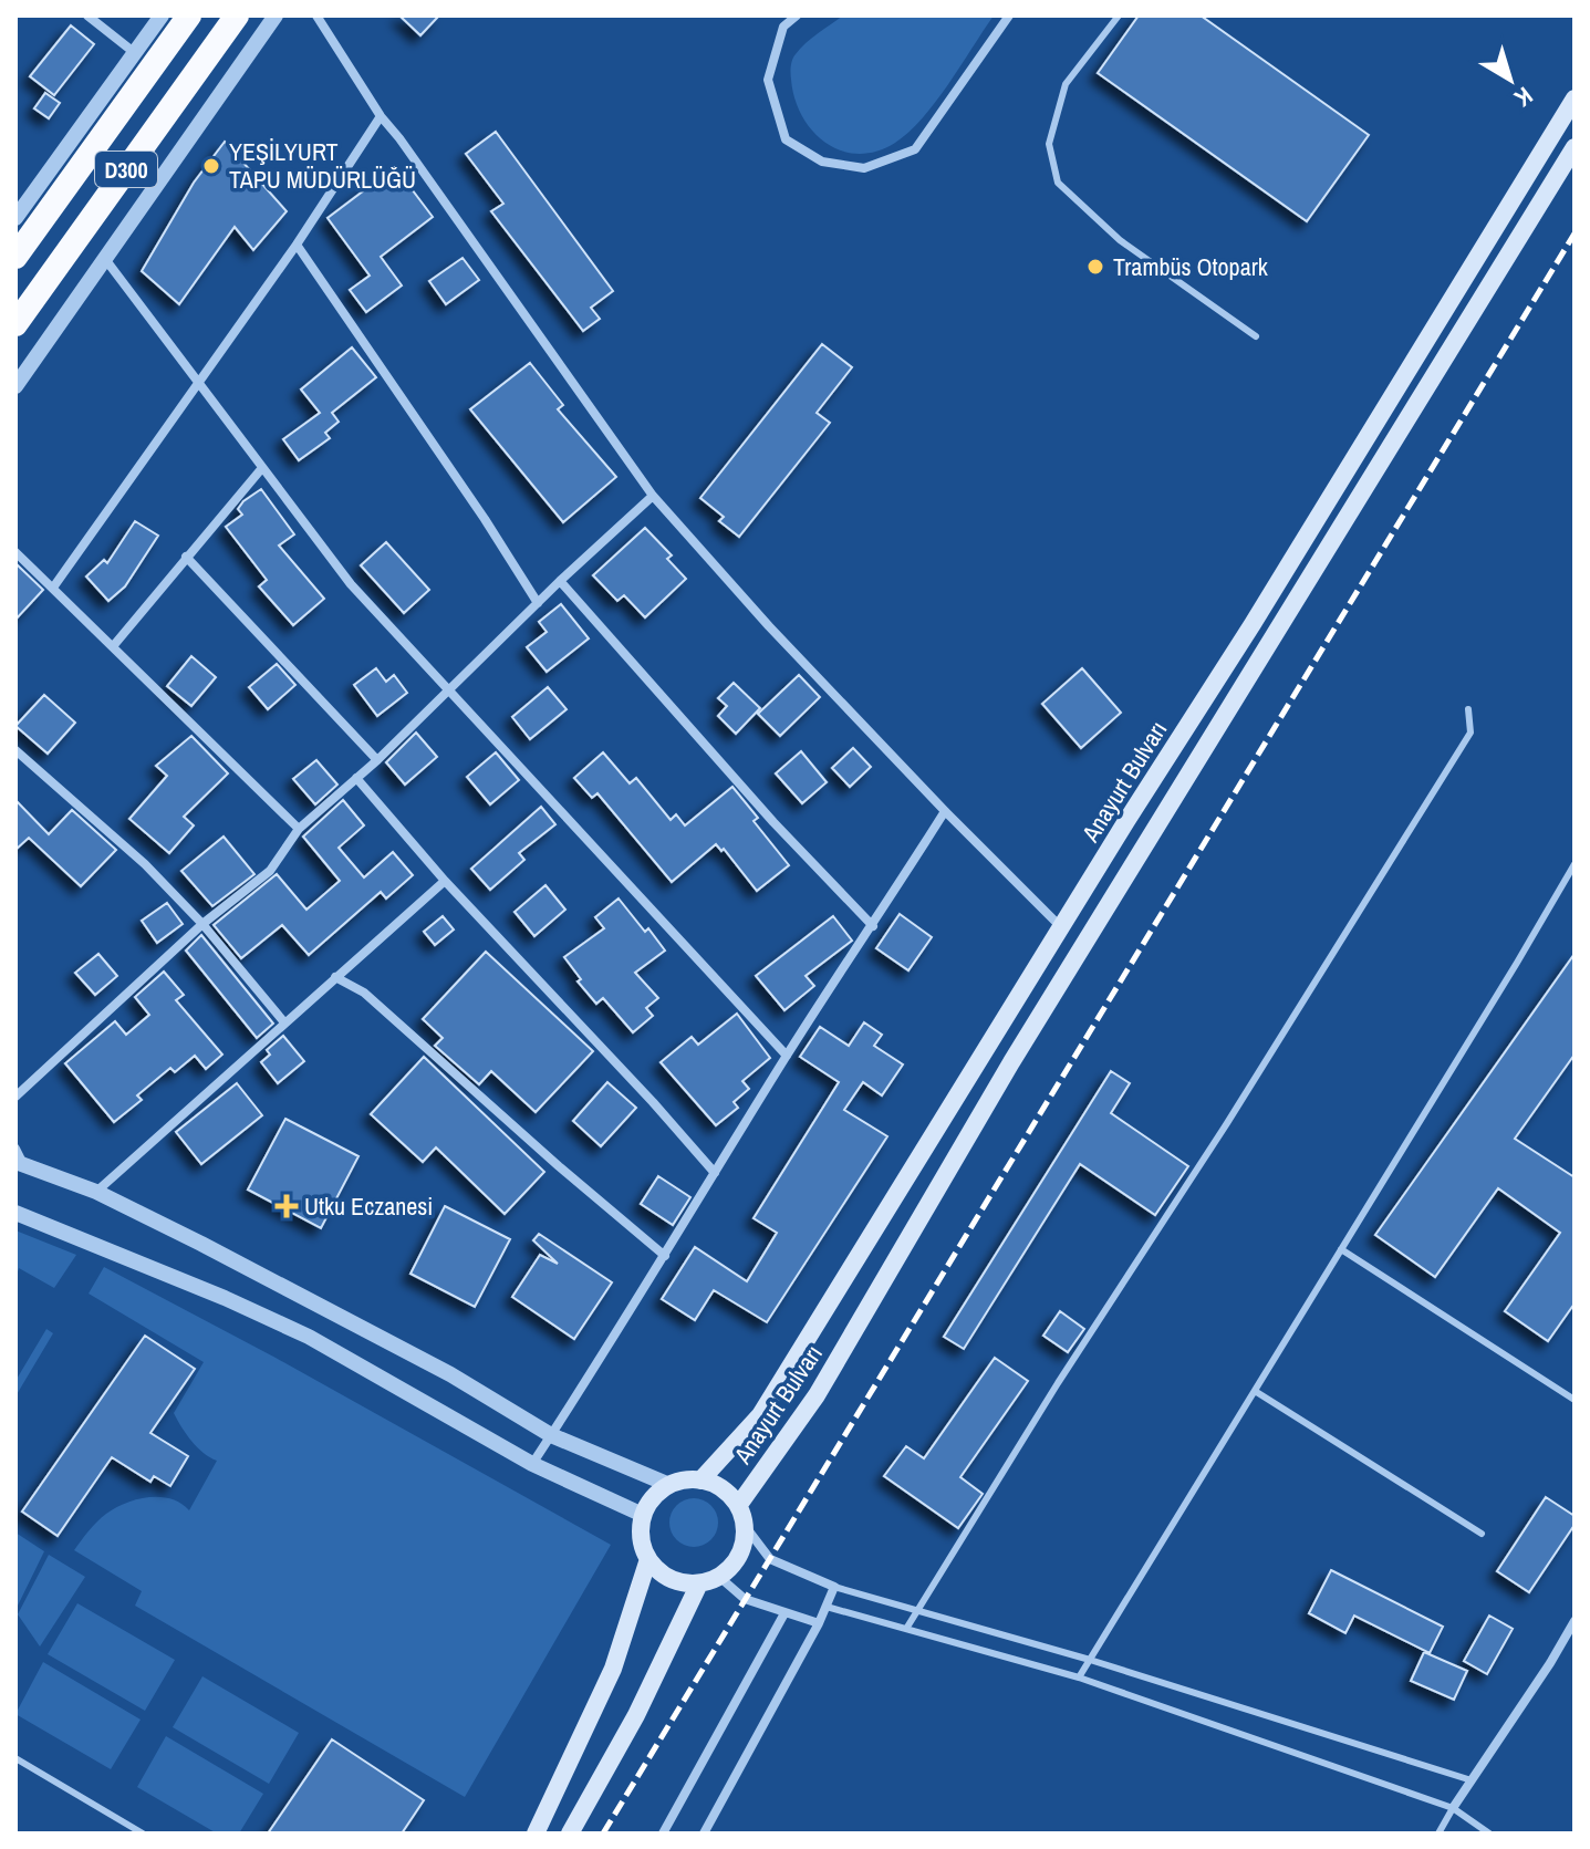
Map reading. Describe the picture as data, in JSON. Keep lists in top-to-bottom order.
{
  "streets": {
    "highway": ["D300"],
    "main road": ["Anayurt Bulvarı"]
  },
  "places": {
    "other": ["YEŞİLYURT TAPU MÜDÜRLÜĞÜ", "Trambüs Otopark"],
    "health": ["Utku Eczanesi"]
  },
  "north": "bottom right"
}
